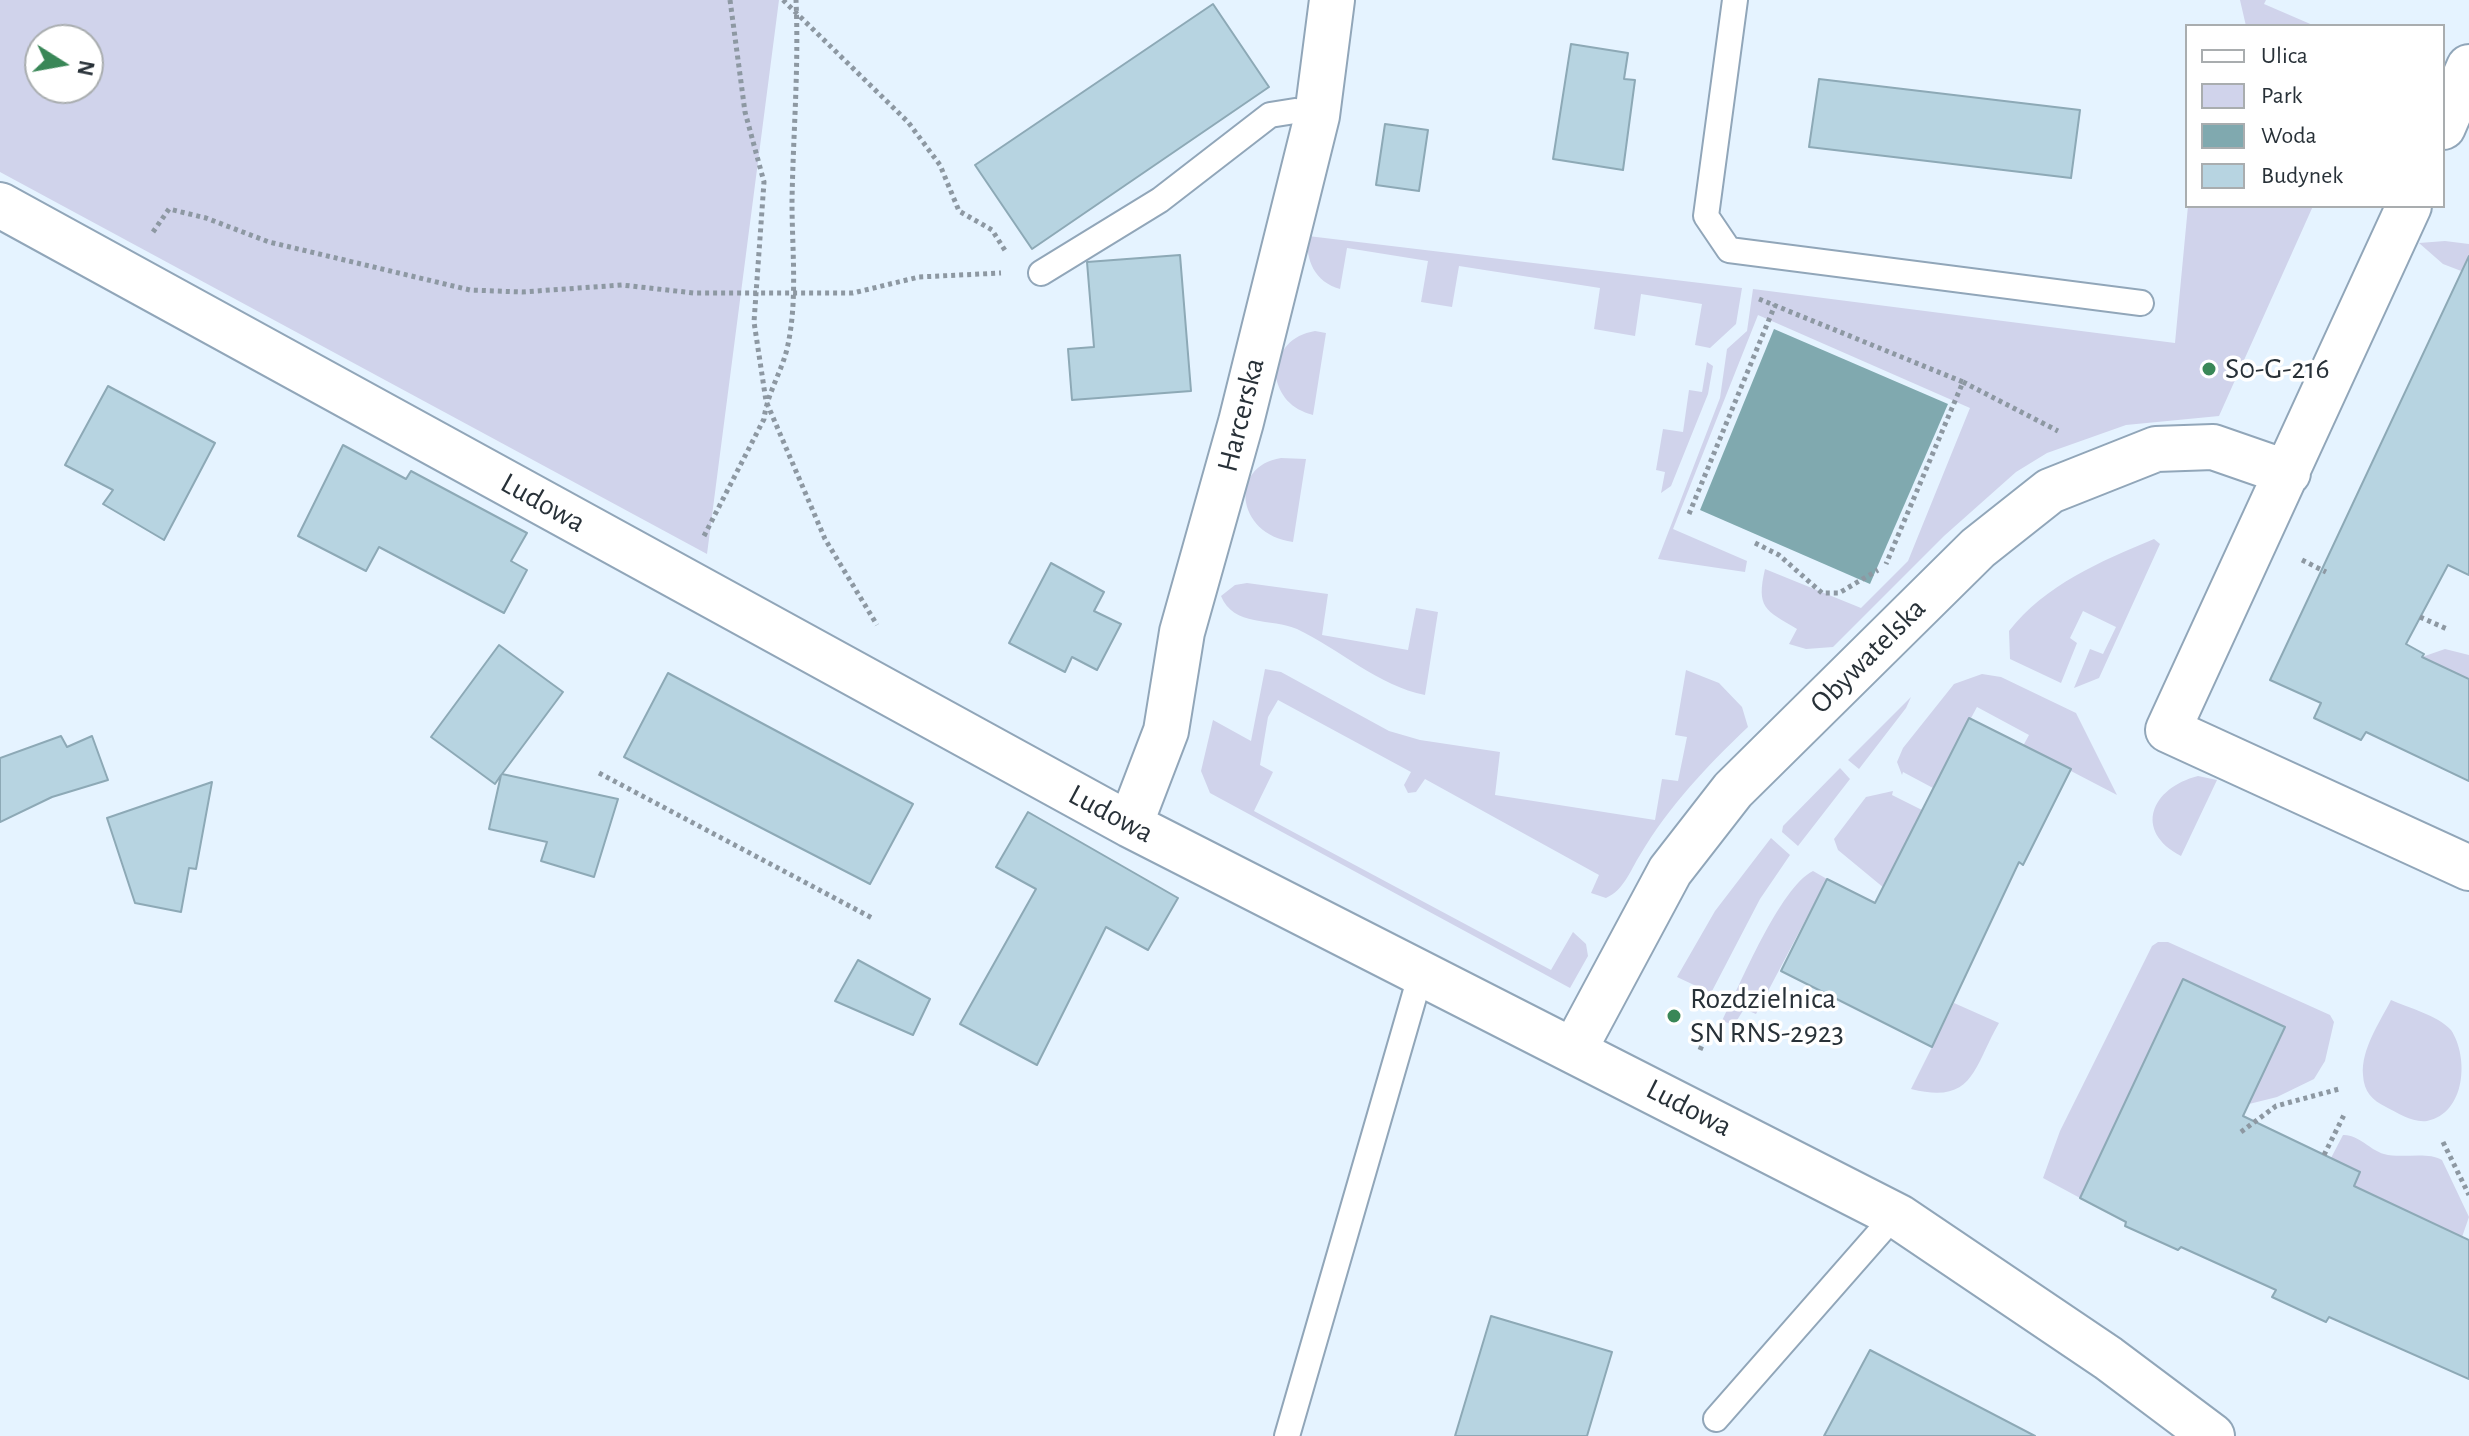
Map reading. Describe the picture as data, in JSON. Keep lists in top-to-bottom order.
{
  "streets": {
    "street": ["Harcerska", "Ludowa", "Obywatelska"]
  },
  "crossings": [
    ["Harcerska", "Ludowa"],
    ["Ludowa", "Obywatelska"]
  ],
  "places": ["S0-G-216", "Rozdzielnica SN RNS-2923"],
  "legend": [
    "Ulica",
    "Park",
    "Woda",
    "Budynek"
  ],
  "north": "right"
}
